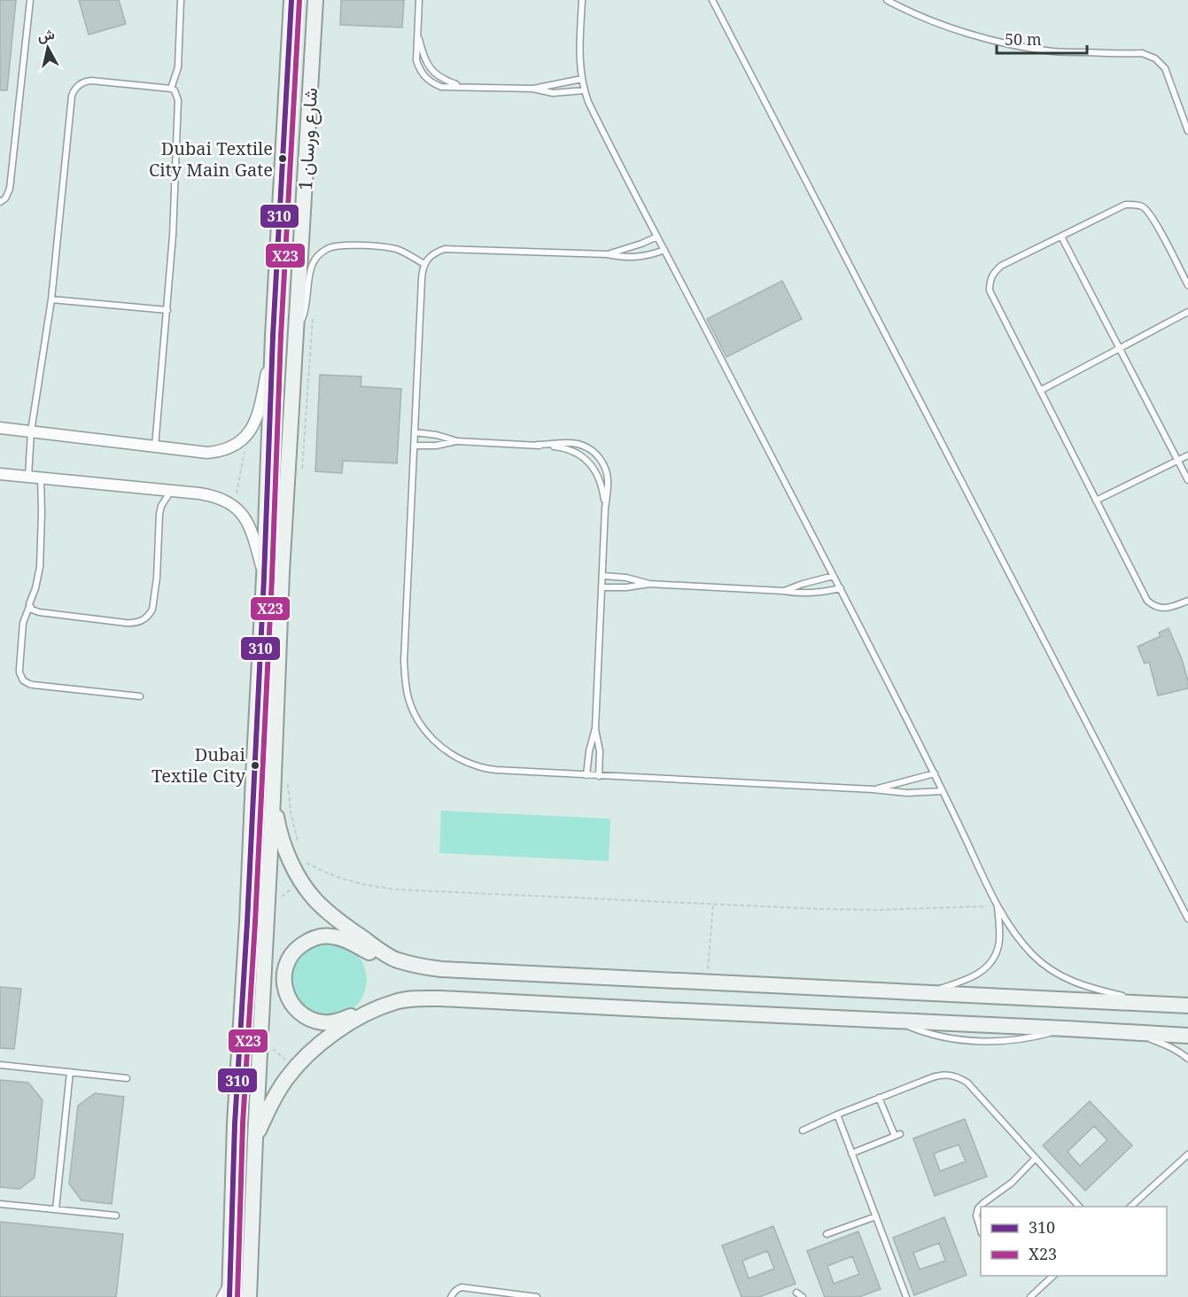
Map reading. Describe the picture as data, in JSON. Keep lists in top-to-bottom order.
{
  "streets": {
    "street": ["شارع ورسان 1"]
  },
  "places": ["Dubai Textile City Main Gate", "Dubai Textile City"],
  "lines": ["transit line 310", "transit line X23"],
  "legend": ["310", "X23"],
  "scale_bar": "50 m",
  "north": "top"
}
